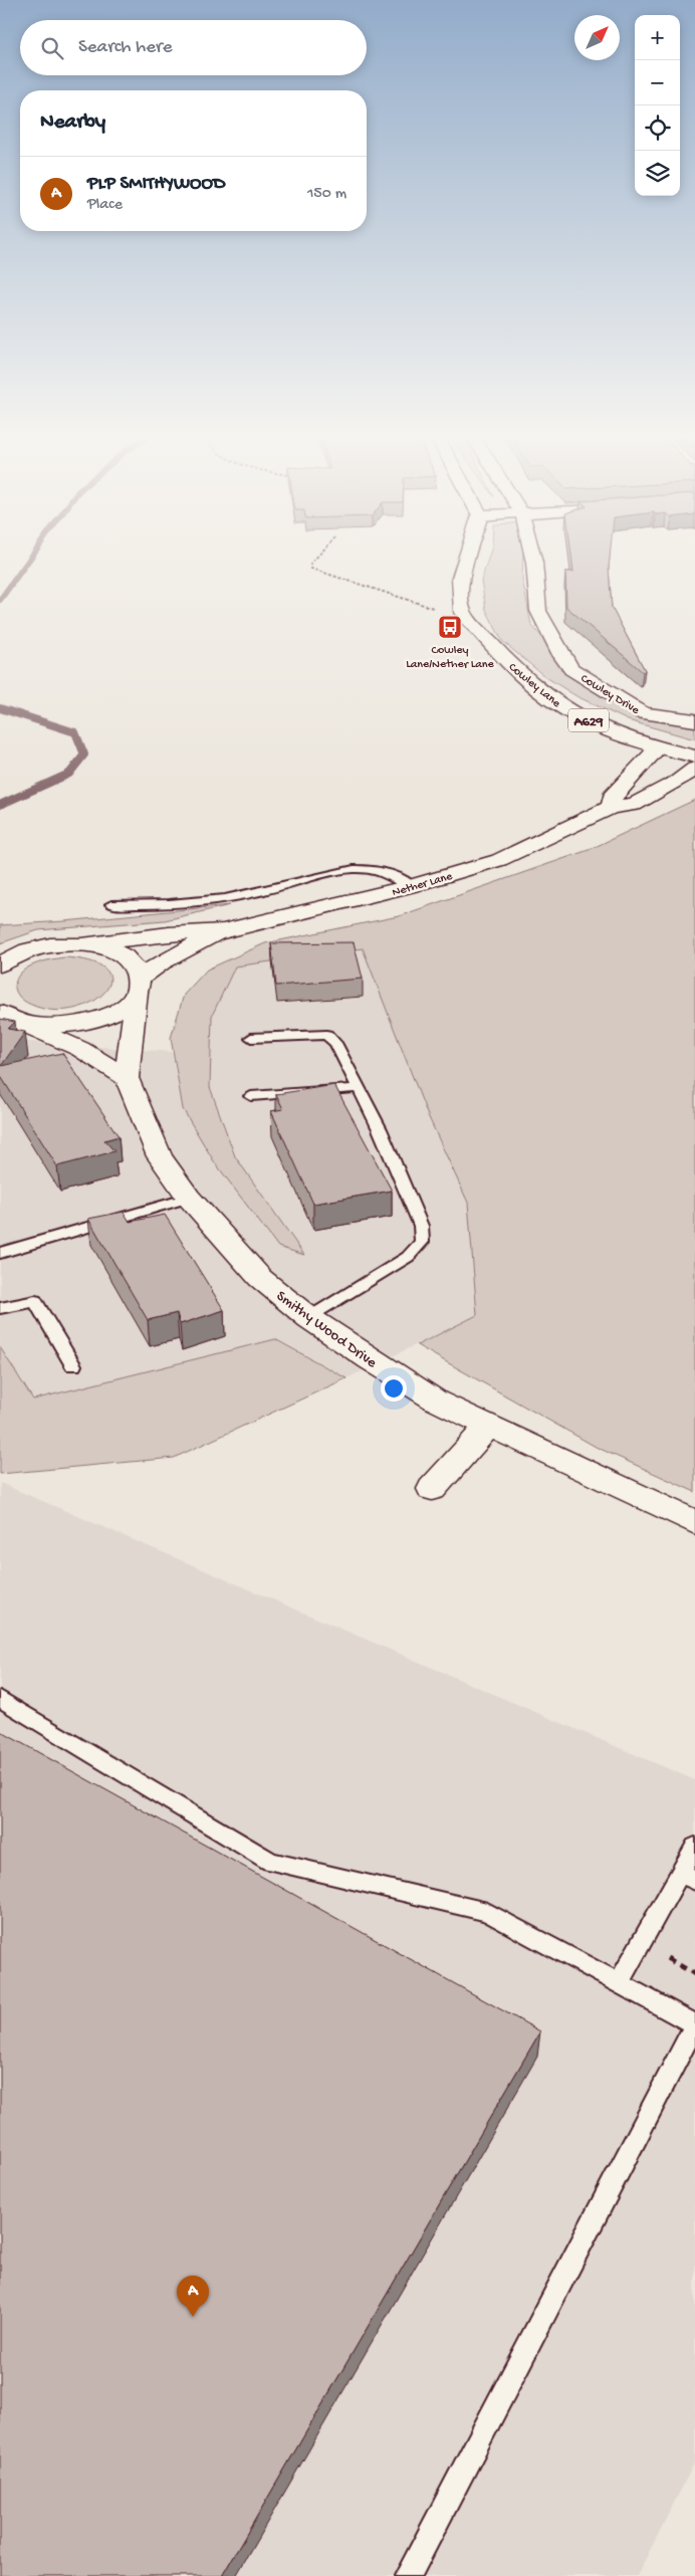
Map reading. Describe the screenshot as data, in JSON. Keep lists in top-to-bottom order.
{
  "streets": {
    "main road": [
      "Cowley Lane",
      "Cowley Drive",
      "A629",
      "Nether Lane",
      "Smithy Wood Drive"
    ]
  },
  "crossings": [
    ["Nether Lane", "Smithy Wood Drive"]
  ],
  "places": {
    "bus stop": ["Cowley Lane/Nether Lane"]
  },
  "north": "top right",
  "page": {
    "map_buttons": ["+", "−"],
    "search": "Search here",
    "heading": "Nearby",
    "list": [
      {
        "mark": "A",
        "name": "PLP SMITHYWOOD",
        "note": "Place",
        "value": "150 m"
      }
    ],
    "pins": "A"
  }
}
